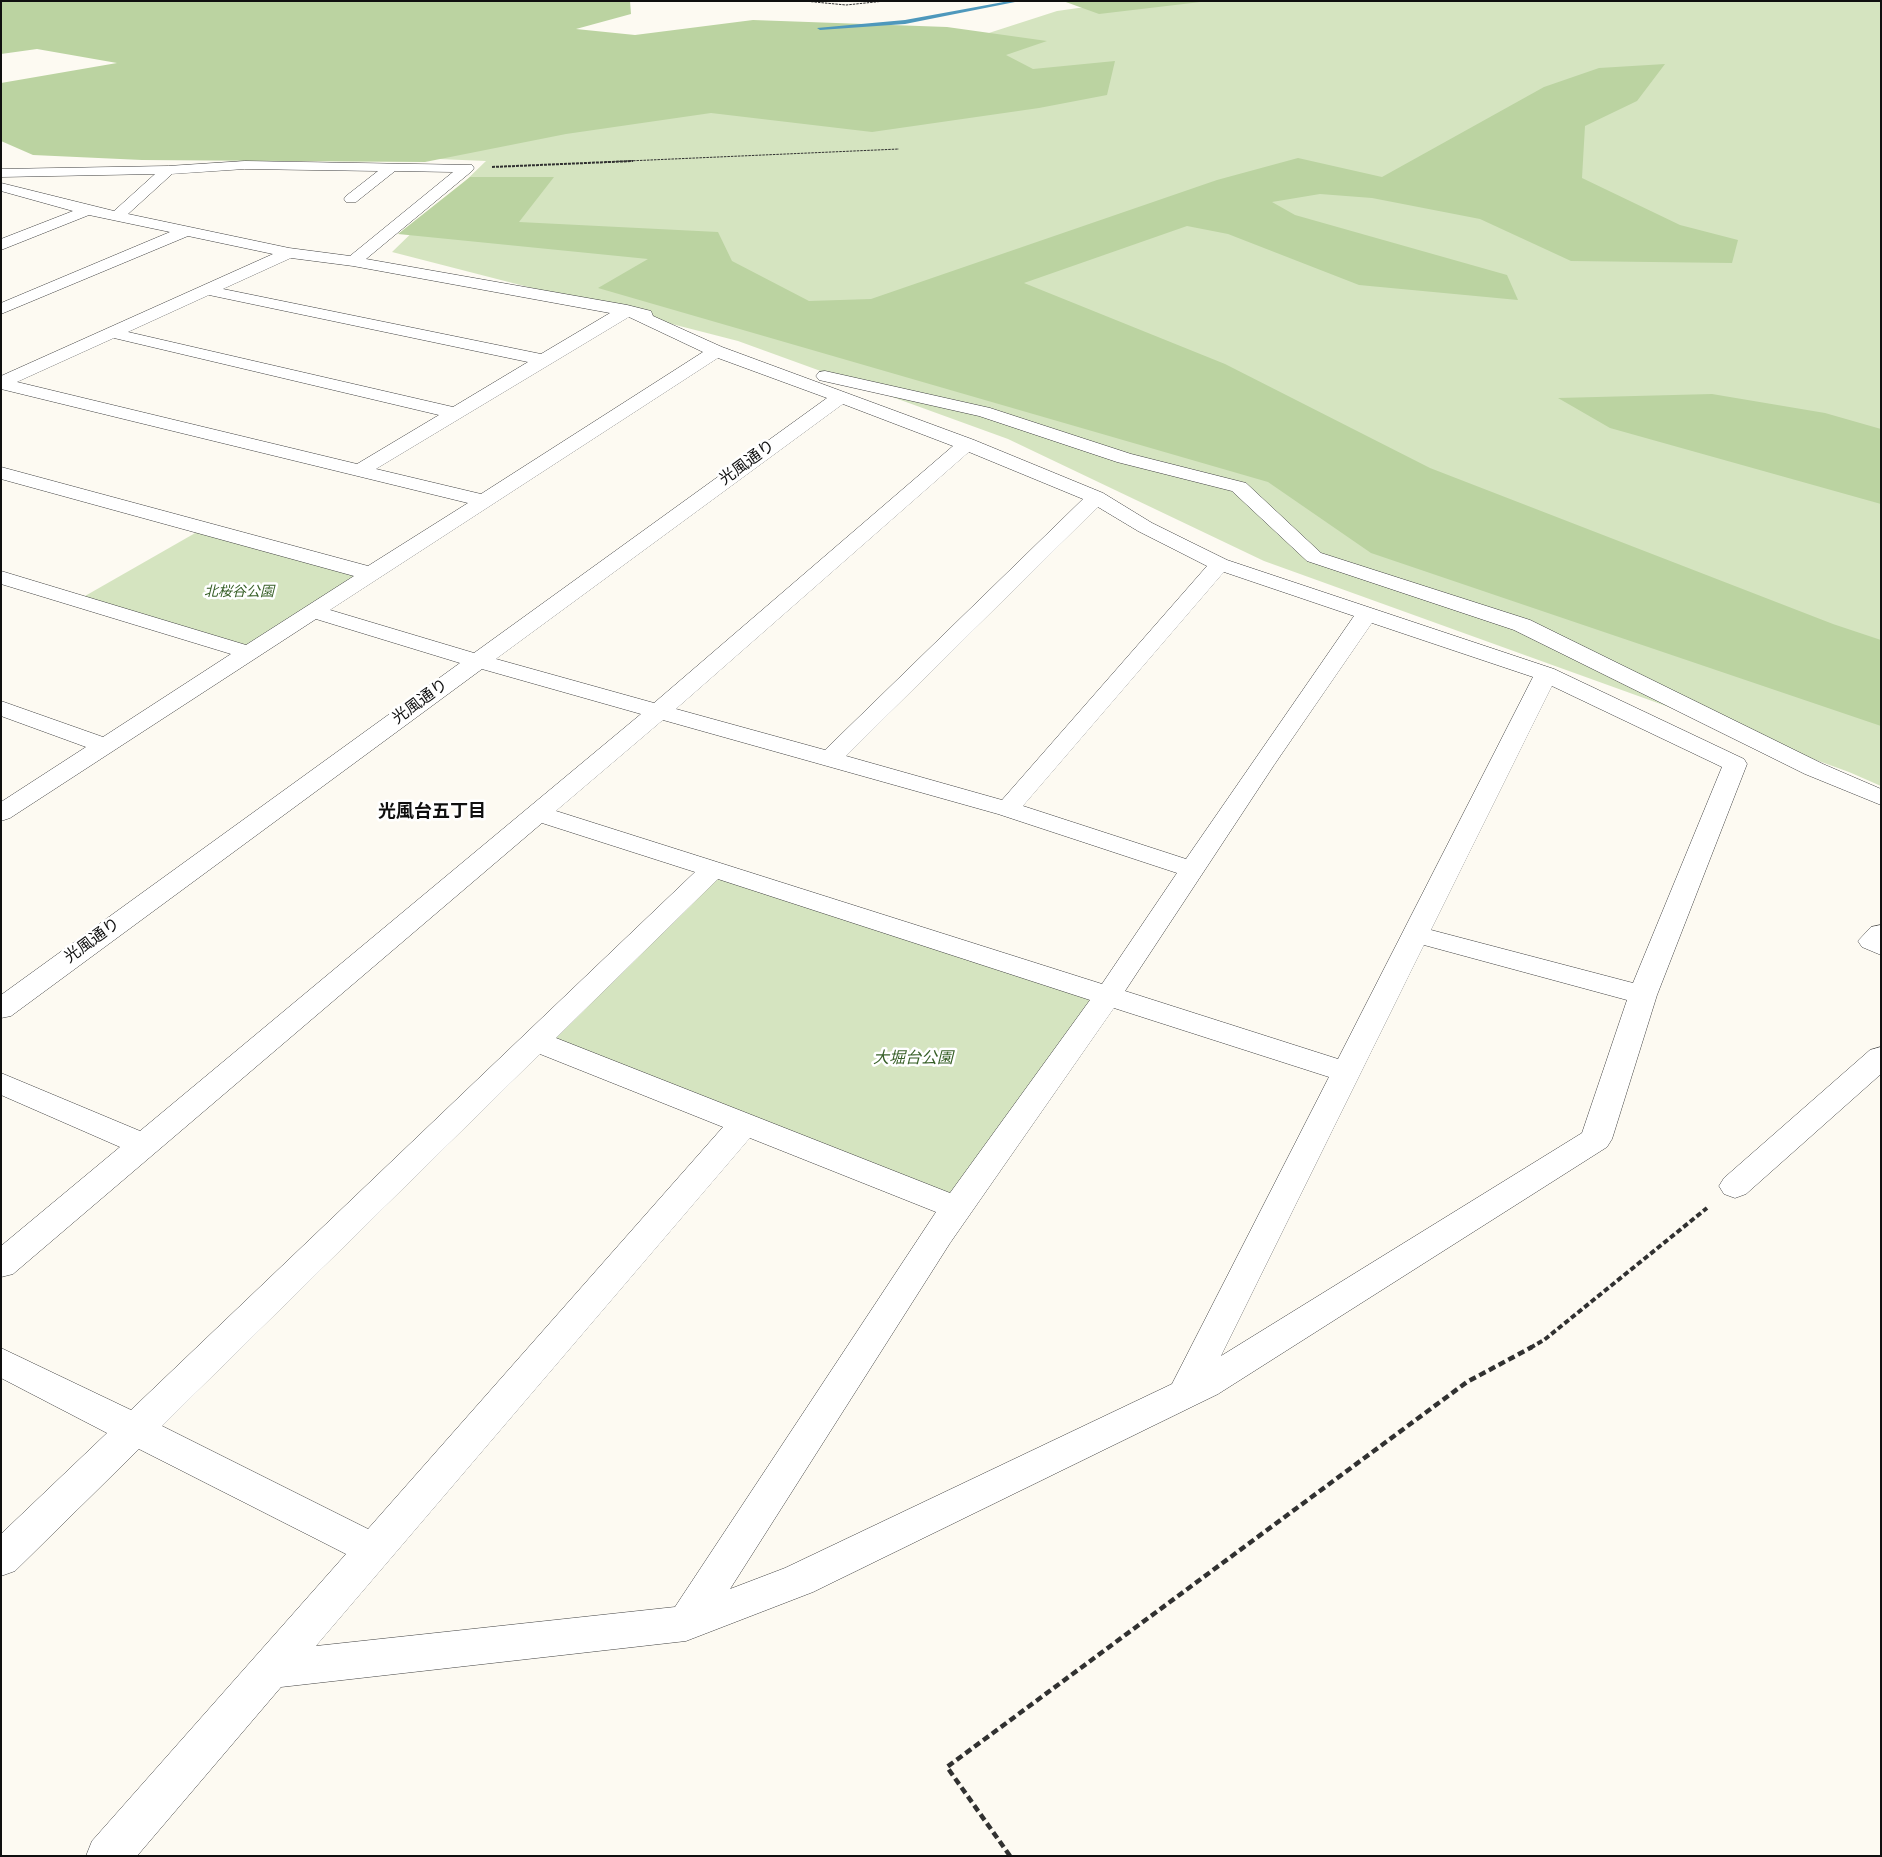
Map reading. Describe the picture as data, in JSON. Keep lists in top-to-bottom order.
{
  "streets": {
    "street": ["光風通り"]
  },
  "districts": ["光風台五丁目"],
  "parks": ["北桜谷公園", "大堀台公園"]
}
